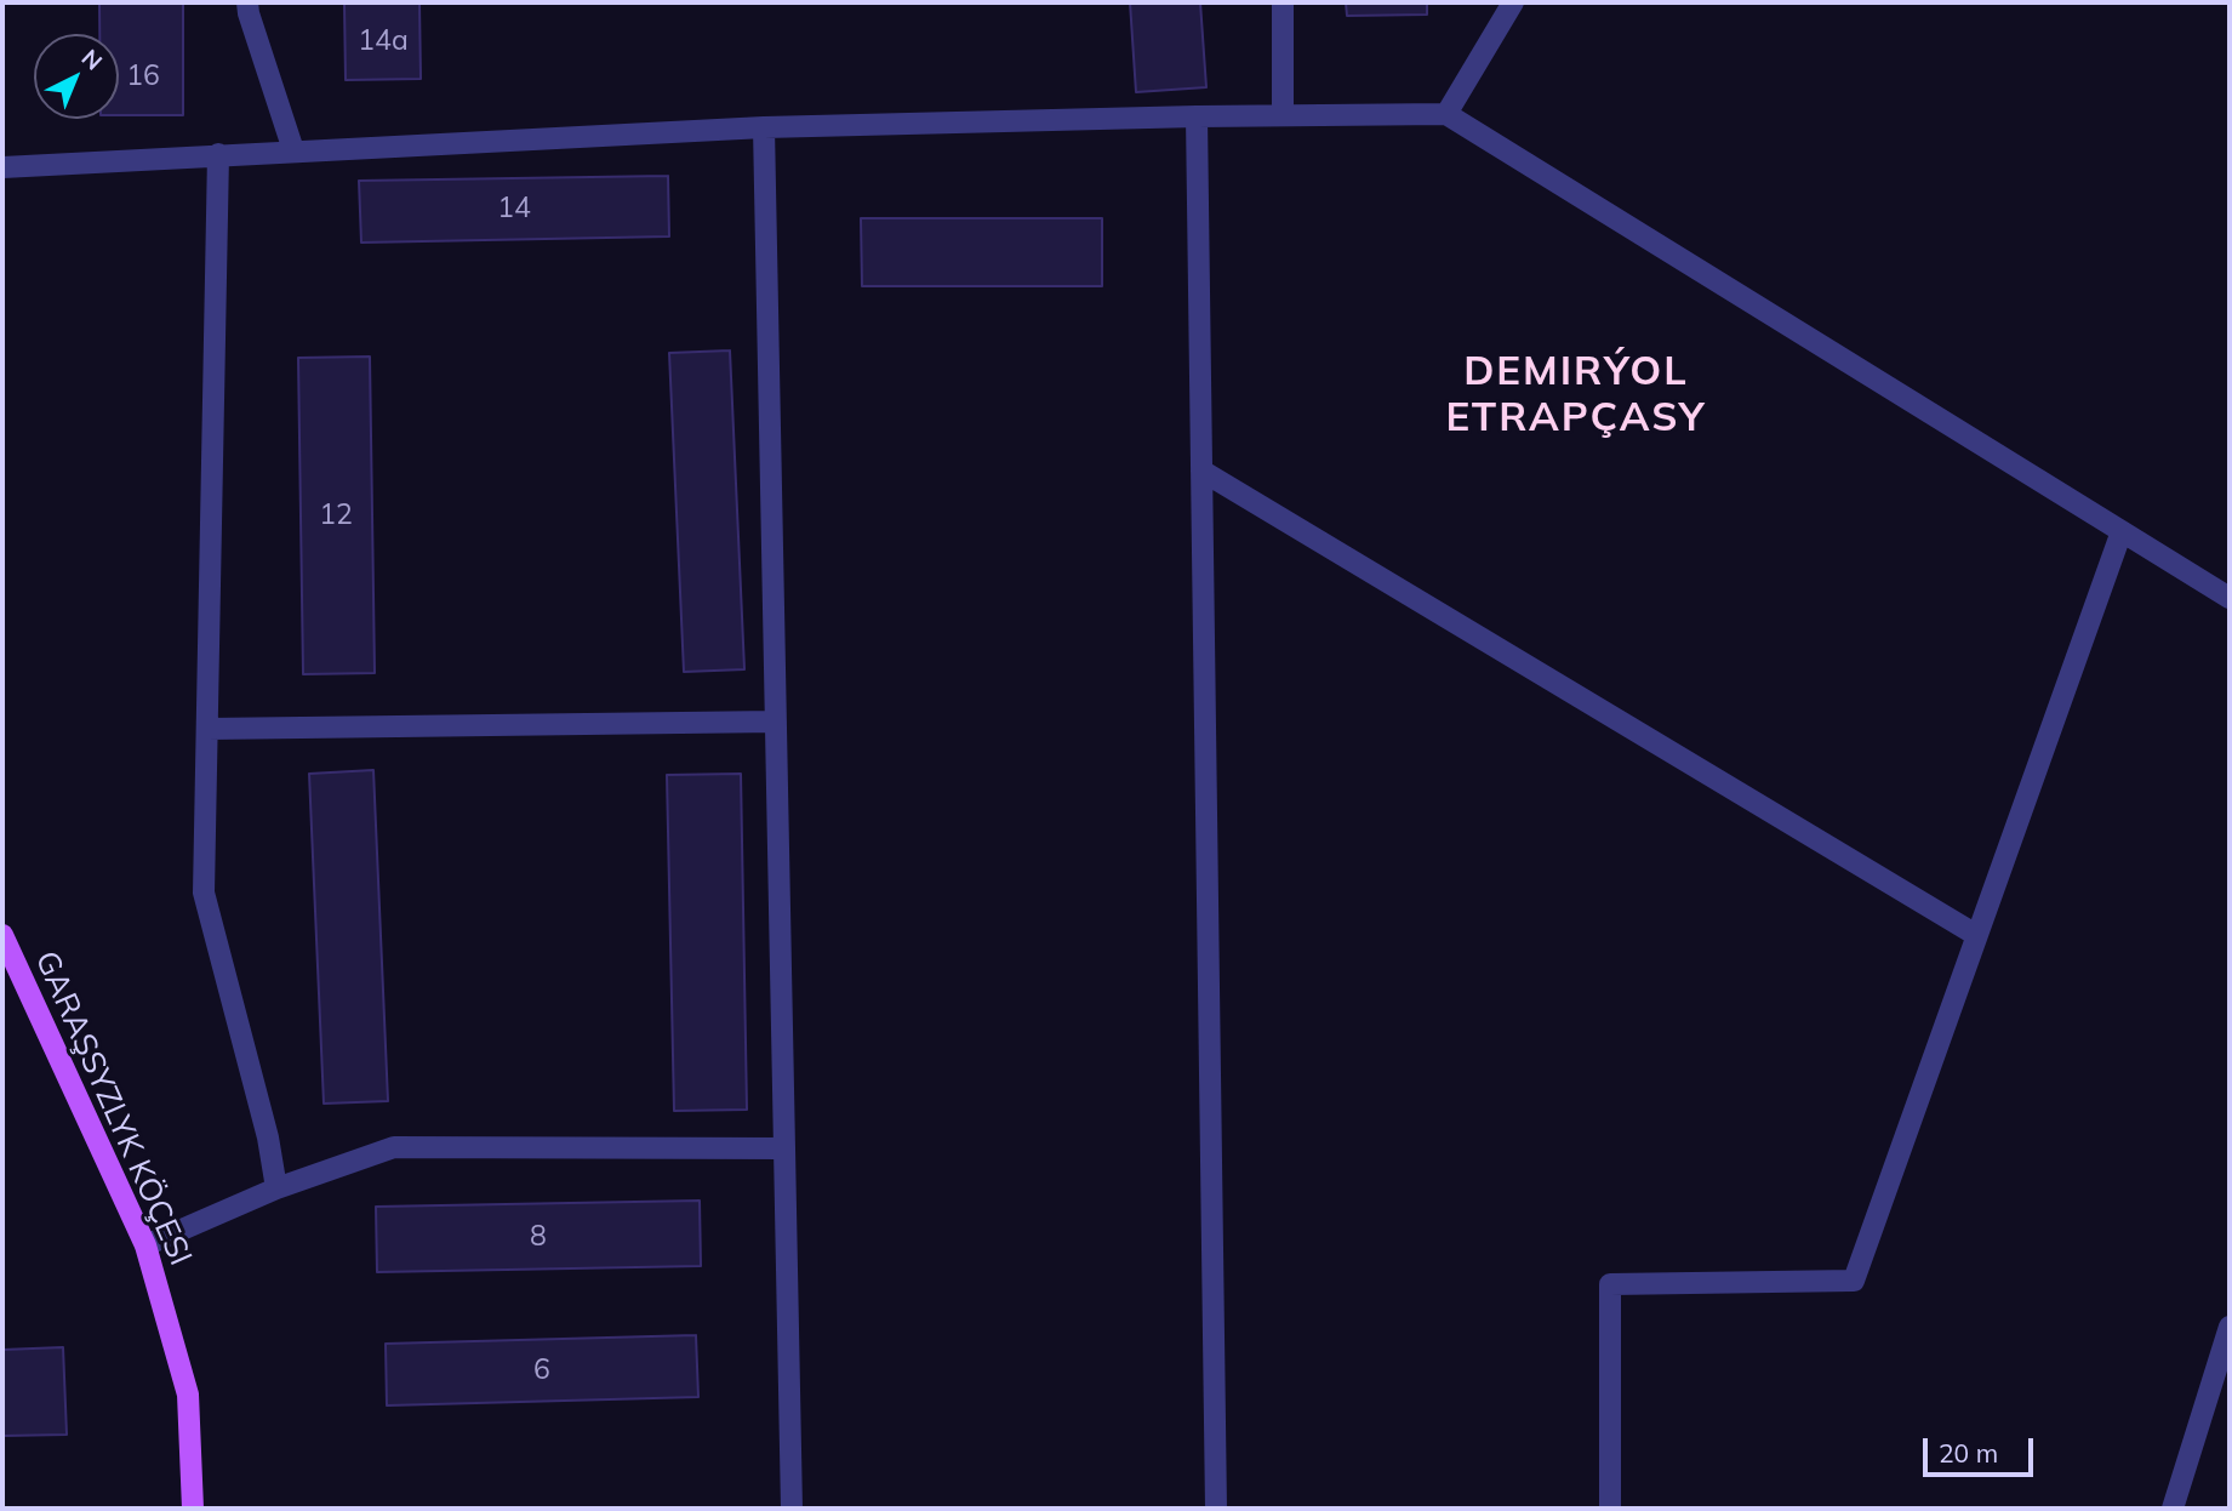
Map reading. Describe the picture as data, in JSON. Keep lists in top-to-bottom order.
{
  "streets": {
    "main road": ["GARAŞSYZLYK KÖÇESI"]
  },
  "districts": ["DEMIRÝOL ETRAPÇASY"],
  "house_numbers": [
    "14a",
    "16",
    "14",
    "12",
    "8",
    "6"
  ],
  "scale_bar": "20 m",
  "north": "top right"
}
